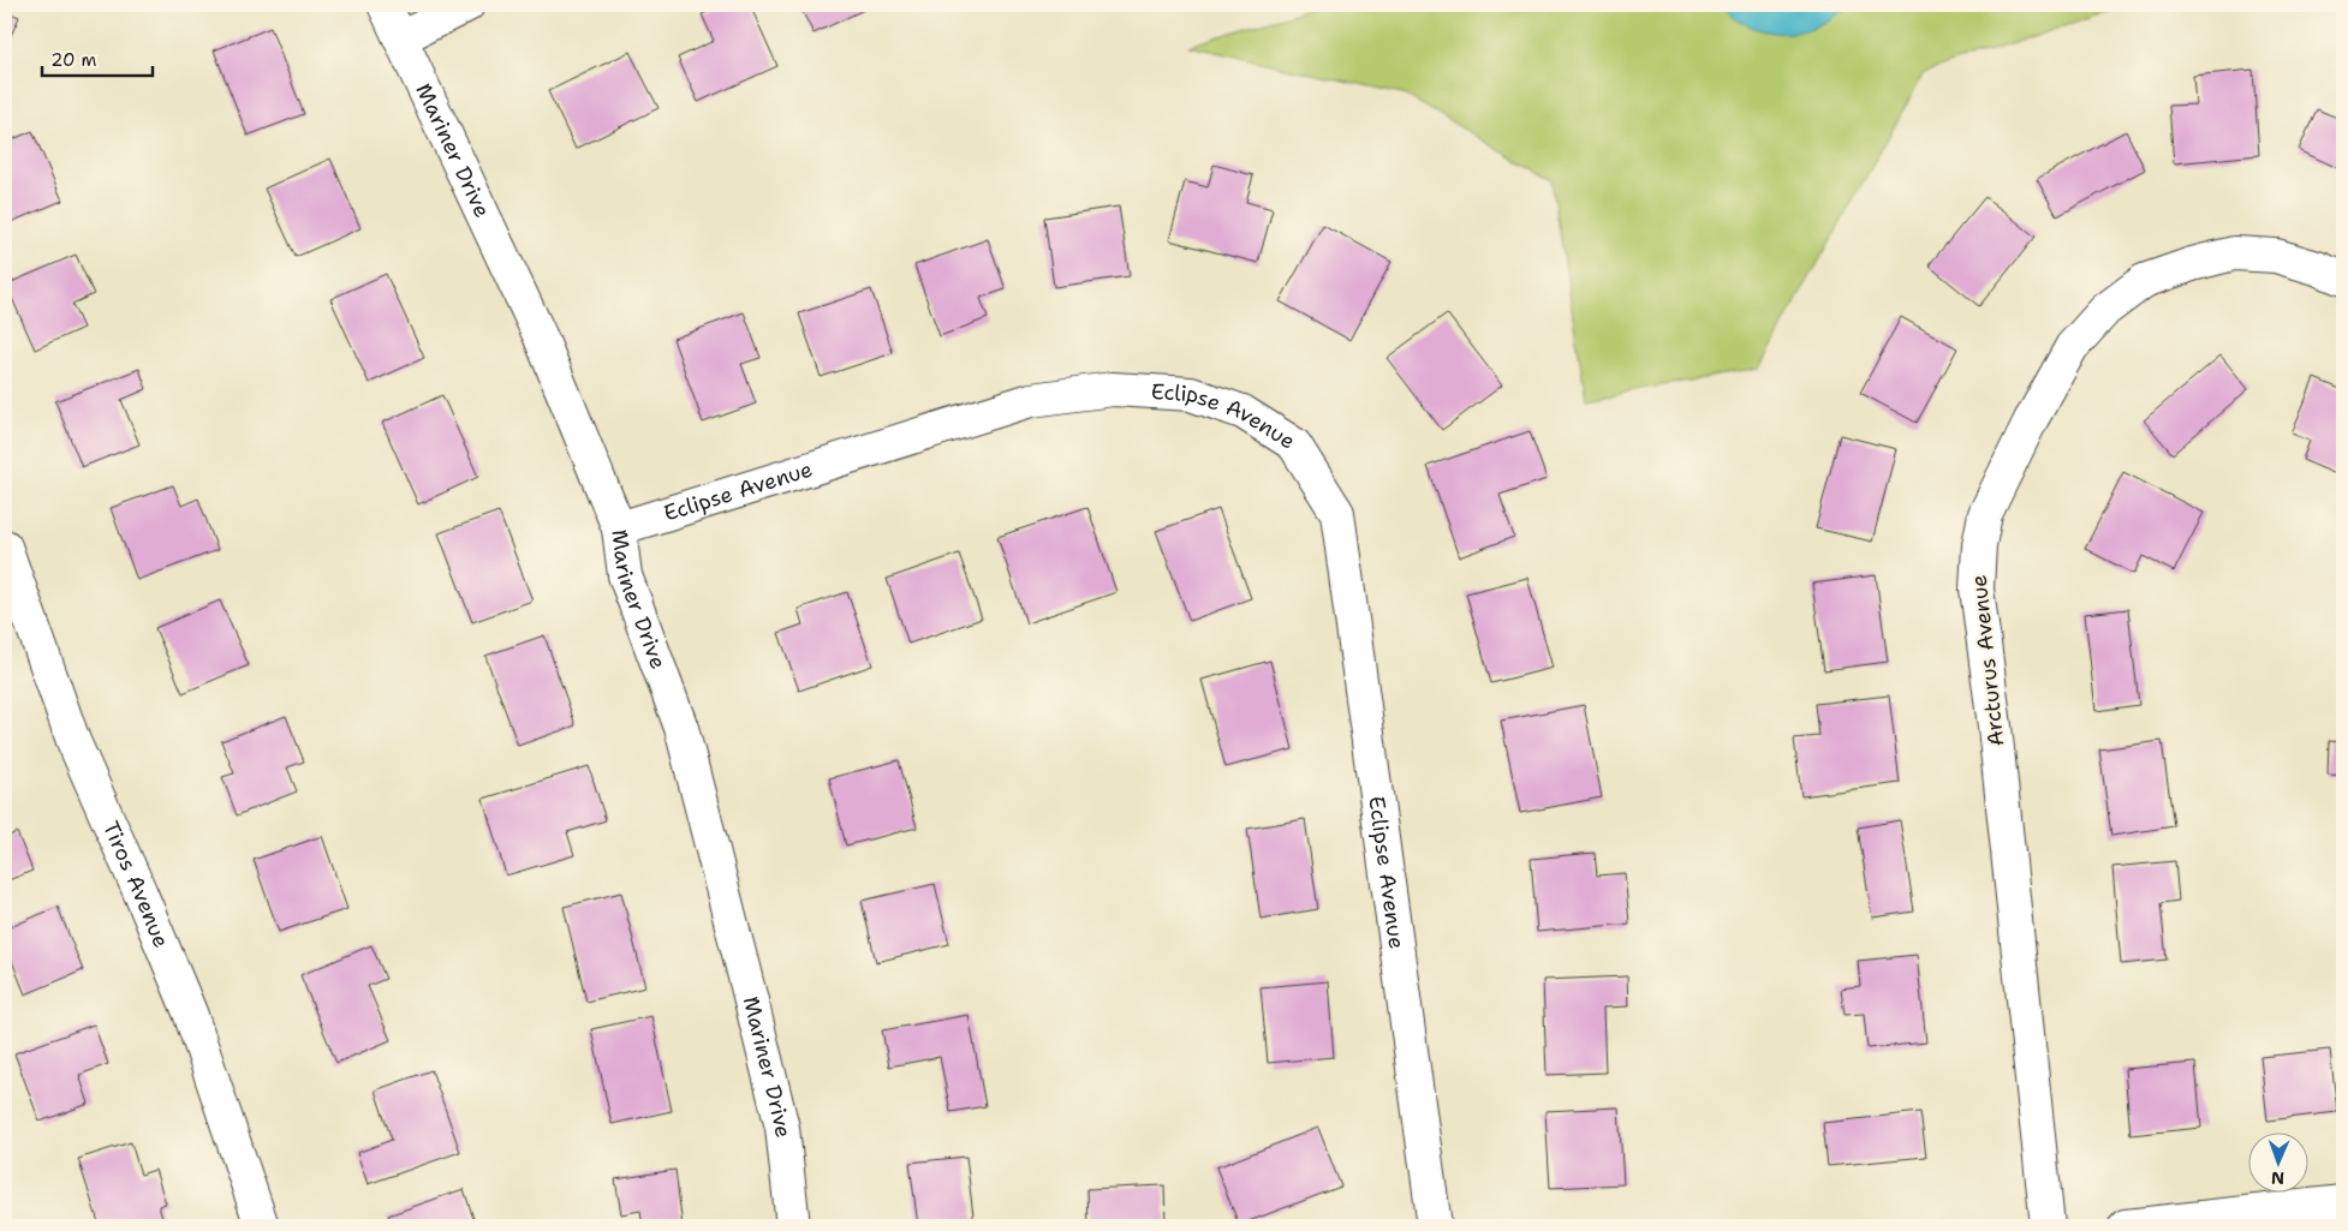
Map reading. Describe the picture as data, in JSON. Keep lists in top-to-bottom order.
{
  "streets": {
    "street": [
      "Mariner Drive",
      "Eclipse Avenue",
      "Arcturus Avenue",
      "Tiros Avenue"
    ]
  },
  "crossings": [
    ["Mariner Drive", "Eclipse Avenue"]
  ],
  "scale_bar": "20 m",
  "north": "bottom"
}
